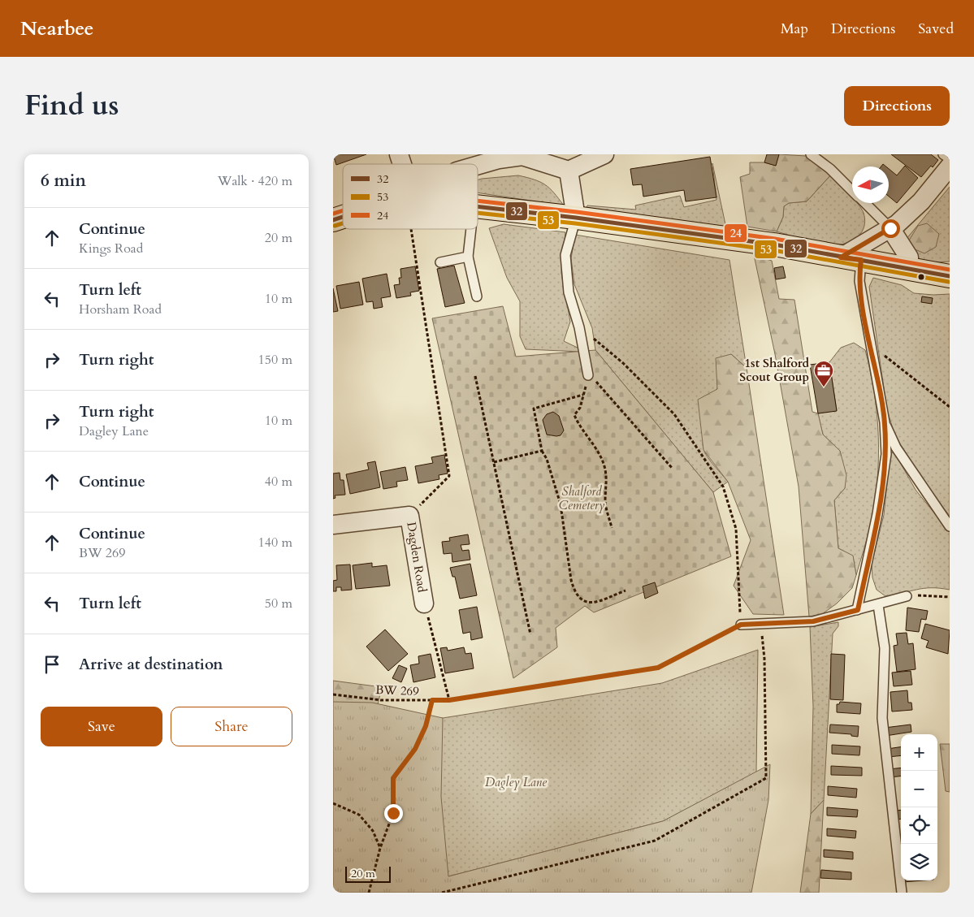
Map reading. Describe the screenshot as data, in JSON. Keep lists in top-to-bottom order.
{
  "streets": {
    "street": ["Dagden Road"],
    "path": ["BW 269"]
  },
  "parks": ["Shalford Cemetery", "Dagley Lane"],
  "places": {
    "office": ["1st Shalford Scout Group"]
  },
  "lines": ["transit line 24", "transit line 32", "transit line 53"],
  "legend": ["32", "53", "24"],
  "scale_bar": "20 m",
  "north": "left",
  "page": {
    "header": "Nearbee",
    "nav": ["Map", "Directions", "Saved"],
    "title": "Find us",
    "buttons": [
      "Directions",
      ["Save", "Share"]
    ],
    "heading": ["6 min", "Walk · 420 m"],
    "list": [
      ["Continue", "Kings Road", "20 m"],
      ["Turn left", "Horsham Road", "10 m"],
      ["Turn right", "150 m"],
      ["Turn right", "Dagley Lane", "10 m"],
      ["Continue", "40 m"],
      ["Continue", "BW 269", "140 m"],
      ["Turn left", "50 m"],
      "Arrive at destination"
    ],
    "map_buttons": ["+", "−"],
    "scale": "20 m"
  }
}
